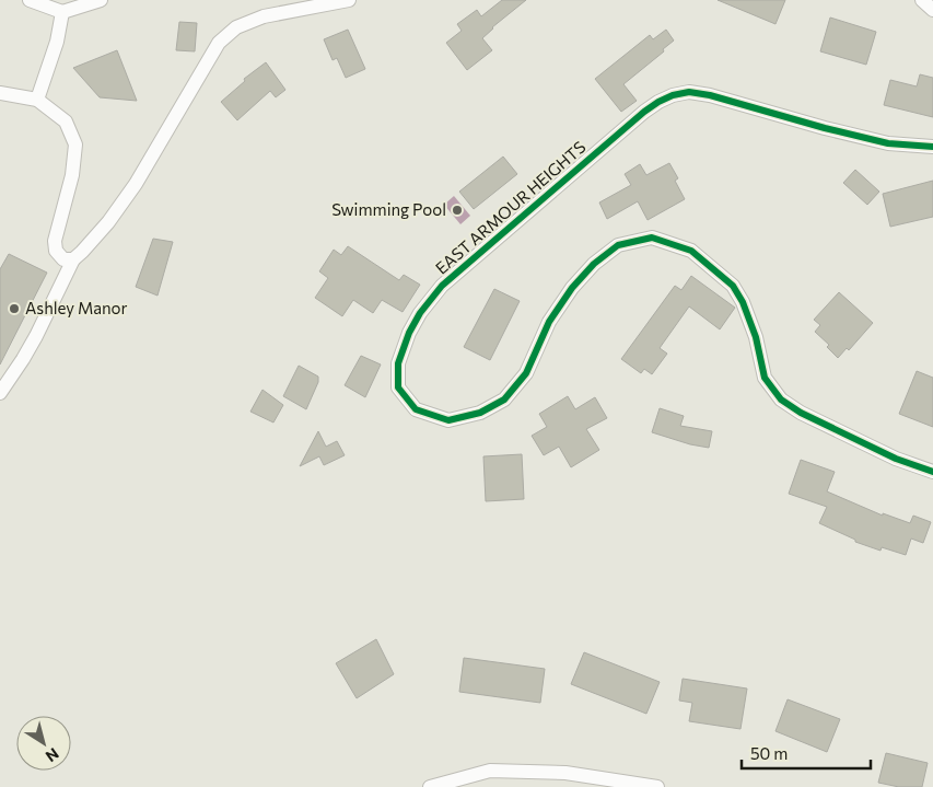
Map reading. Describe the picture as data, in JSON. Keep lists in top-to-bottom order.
{
  "streets": {
    "street": ["EAST ARMOUR HEIGHTS"]
  },
  "places": ["Swimming Pool", "Ashley Manor"],
  "scale_bar": "50 m",
  "north": "bottom right"
}
